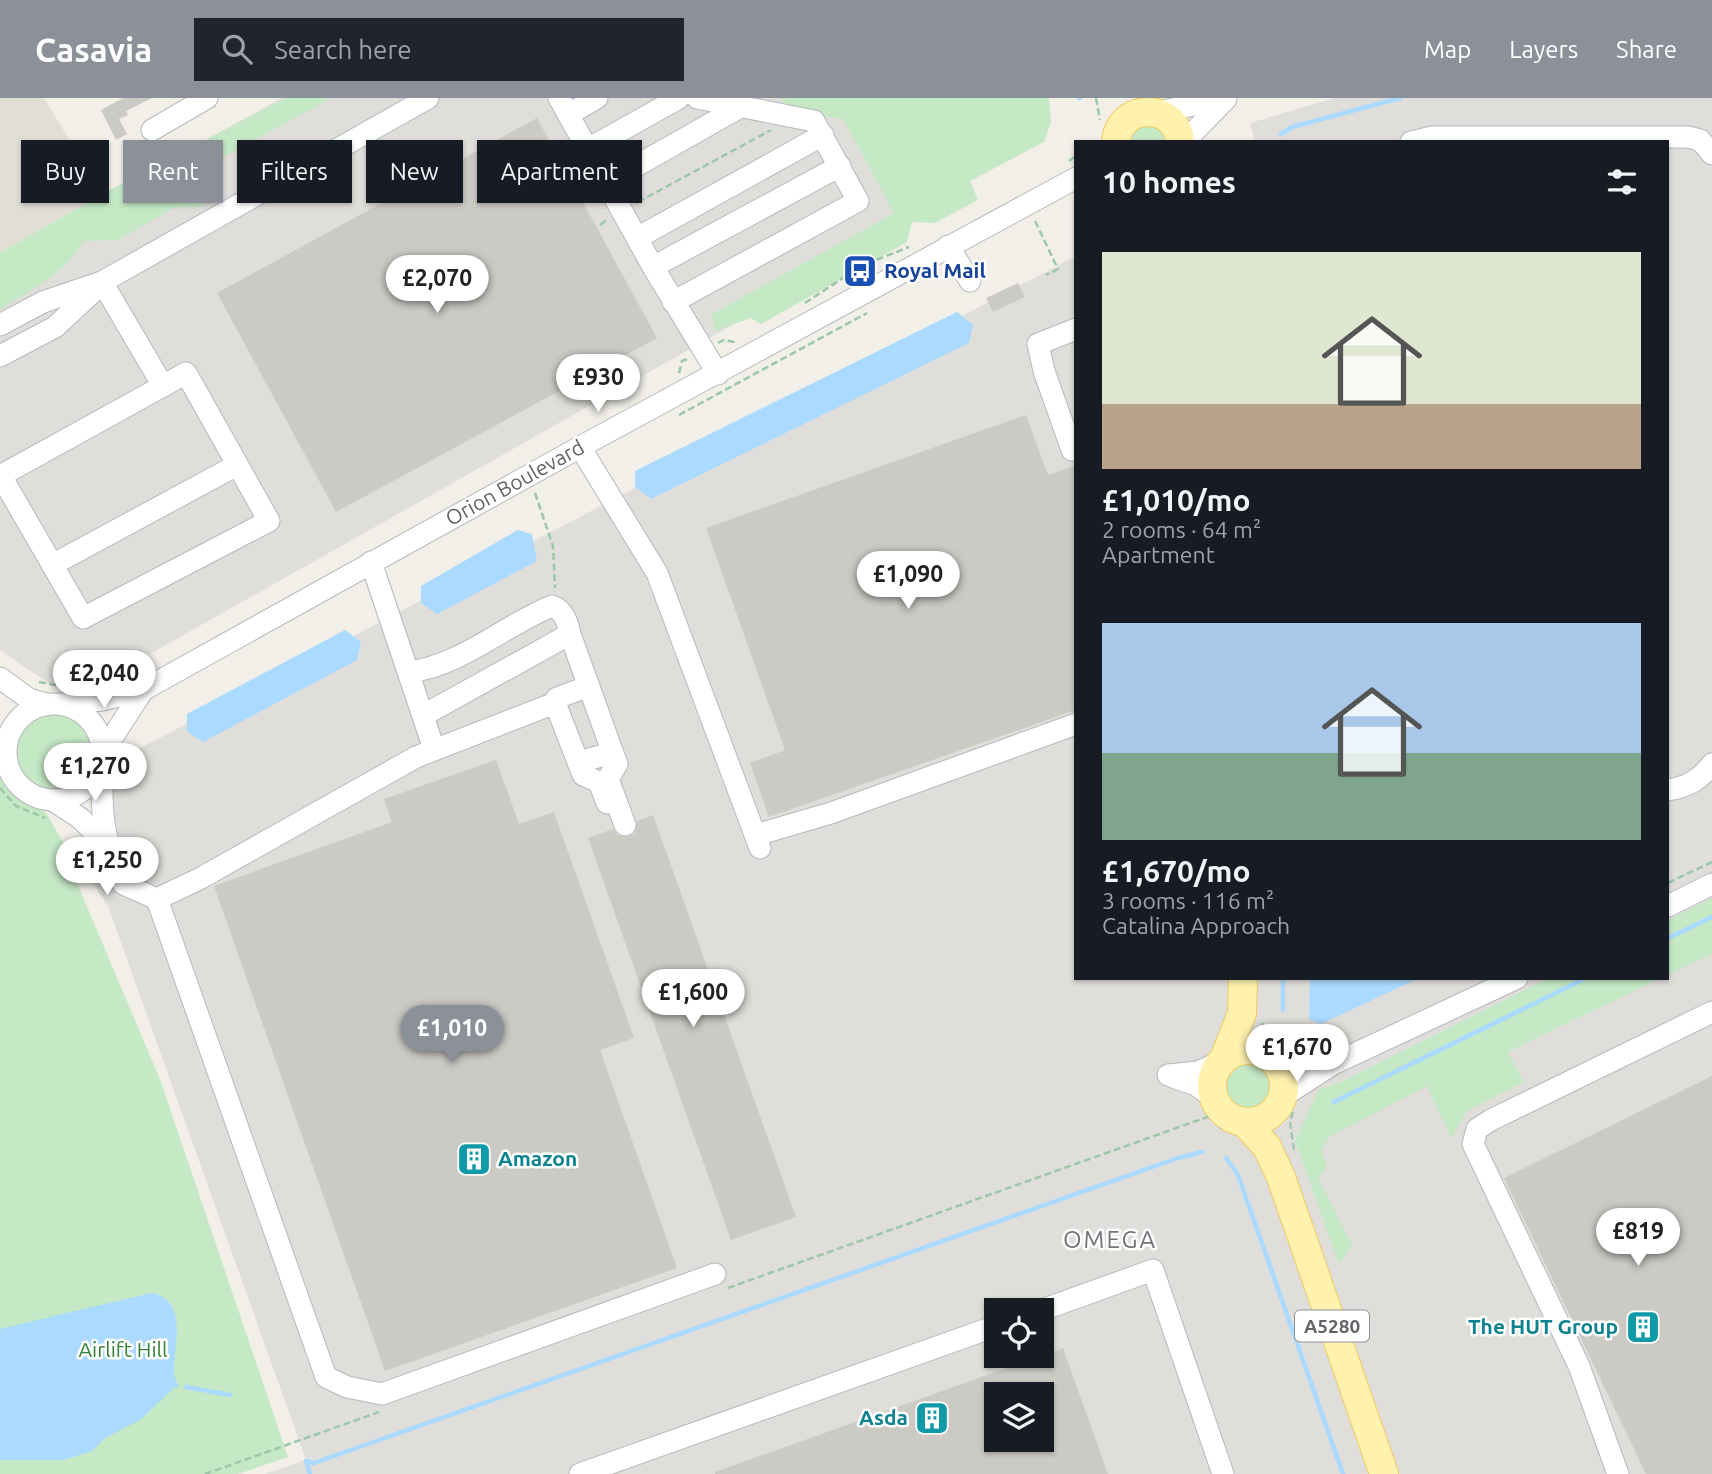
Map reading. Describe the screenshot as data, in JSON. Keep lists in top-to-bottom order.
{
  "streets": {
    "main road": ["A5280"],
    "street": ["Orion Boulevard"]
  },
  "districts": ["OMEGA"],
  "parks": ["Airlift Hill"],
  "places": {
    "bus stop": ["Royal Mail"],
    "building": ["Amazon", "The HUT Group", "Asda"]
  },
  "page": {
    "header": "Casavia",
    "search": "Search here",
    "nav": ["Map", "Layers", "Share"],
    "chip": [
      "Buy",
      "Rent",
      "Filters",
      "New",
      "Apartment"
    ],
    "heading": "10 homes",
    "list": [
      {
        "name": "£1,010/mo",
        "note": "2 rooms · 64 m² · Apartment"
      },
      {
        "name": "£1,670/mo",
        "note": "3 rooms · 116 m² · Catalina Approach"
      }
    ],
    "price": [
      "£2,070",
      "£930",
      "£1,090",
      "£2,040",
      "£1,270",
      "£1,250",
      "£1,600",
      "£1,010",
      "£1,670",
      "£819"
    ]
  }
}
